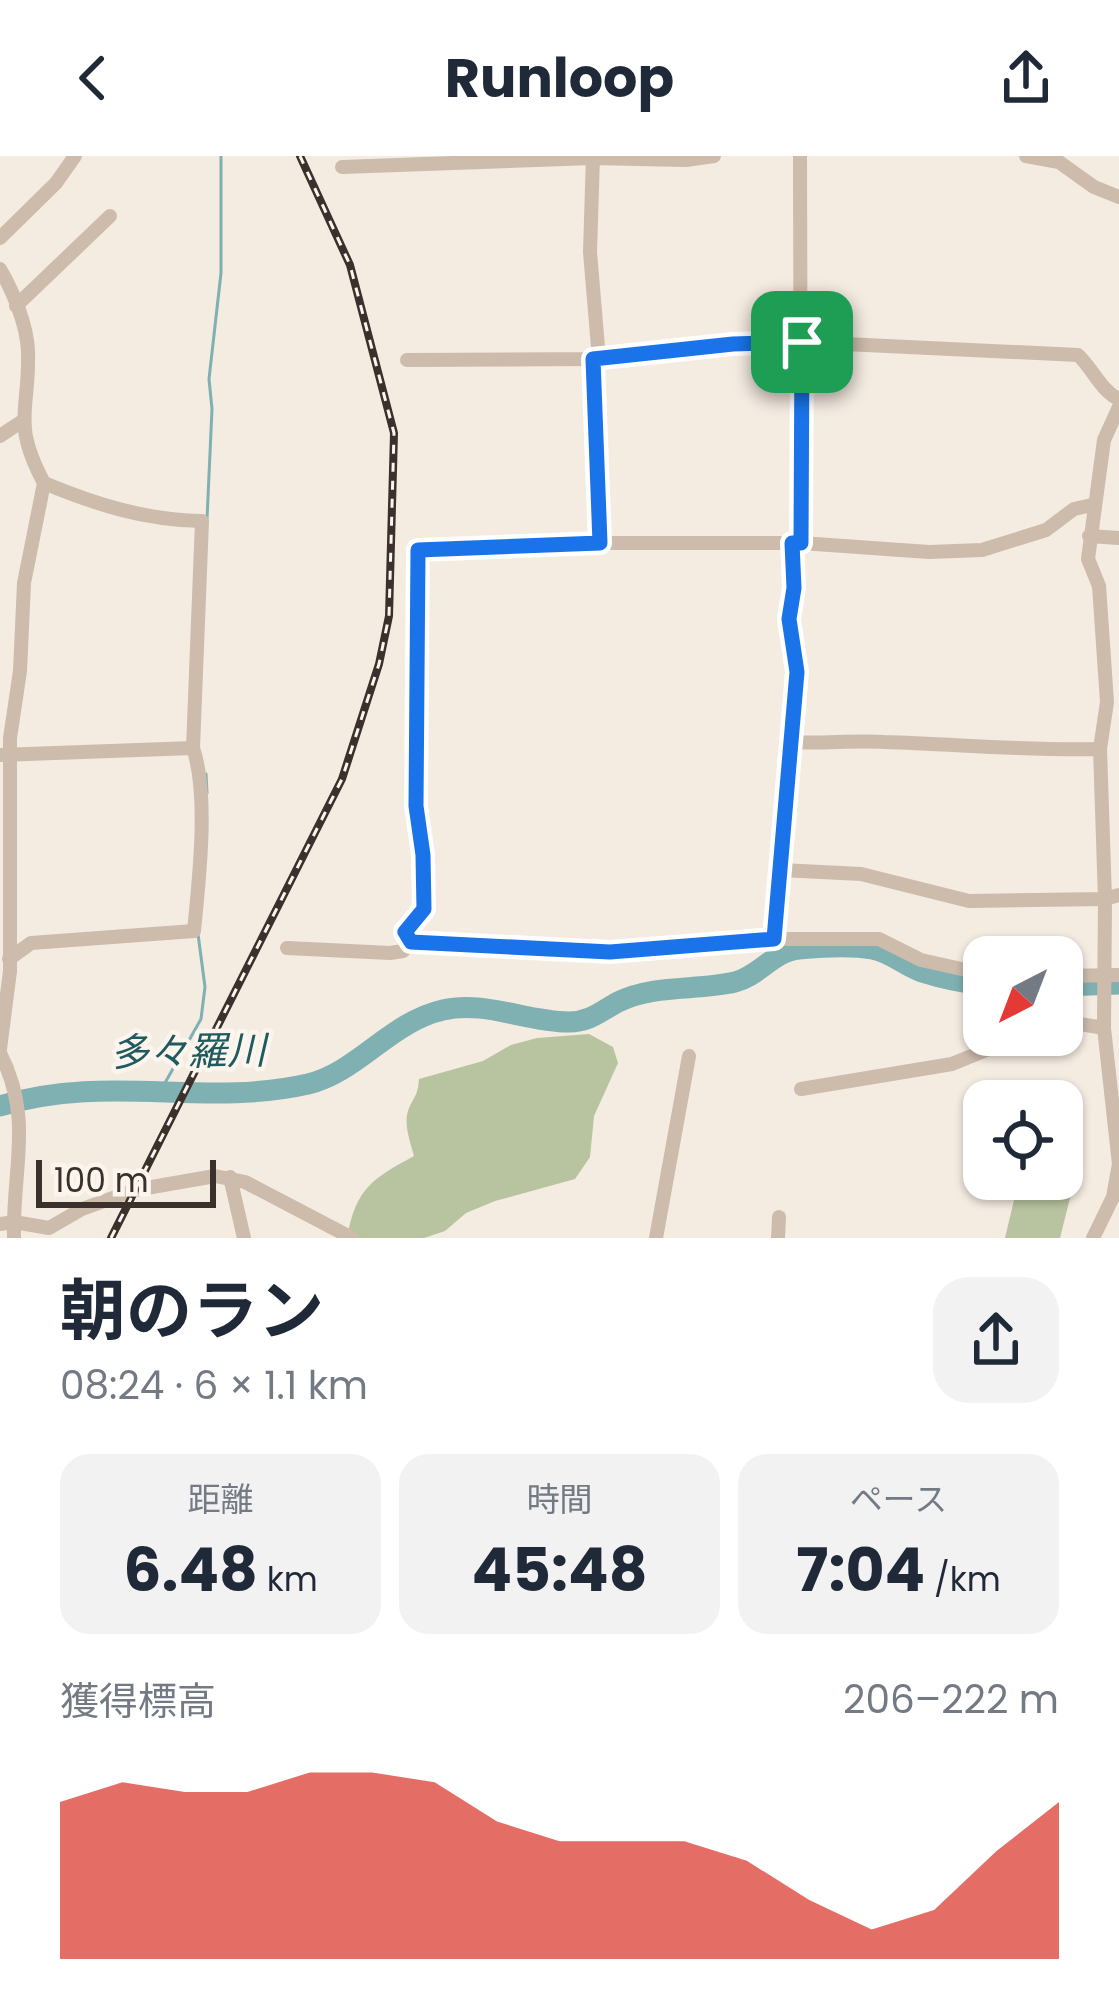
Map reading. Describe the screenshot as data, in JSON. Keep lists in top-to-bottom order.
{
  "water": ["多々羅川"],
  "scale_bar": "100 m",
  "north": "bottom left",
  "page": {
    "header": "Runloop",
    "scale": "100 m",
    "heading": ["朝のラン", "08:24 · 6 × 1.1 km"],
    "stats": [
      ["距離", "6.48 km"],
      ["時間", "45:48"],
      ["ペース", "7:04 /km"]
    ],
    "chart": ["獲得標高", "206–222 m"]
  }
}
